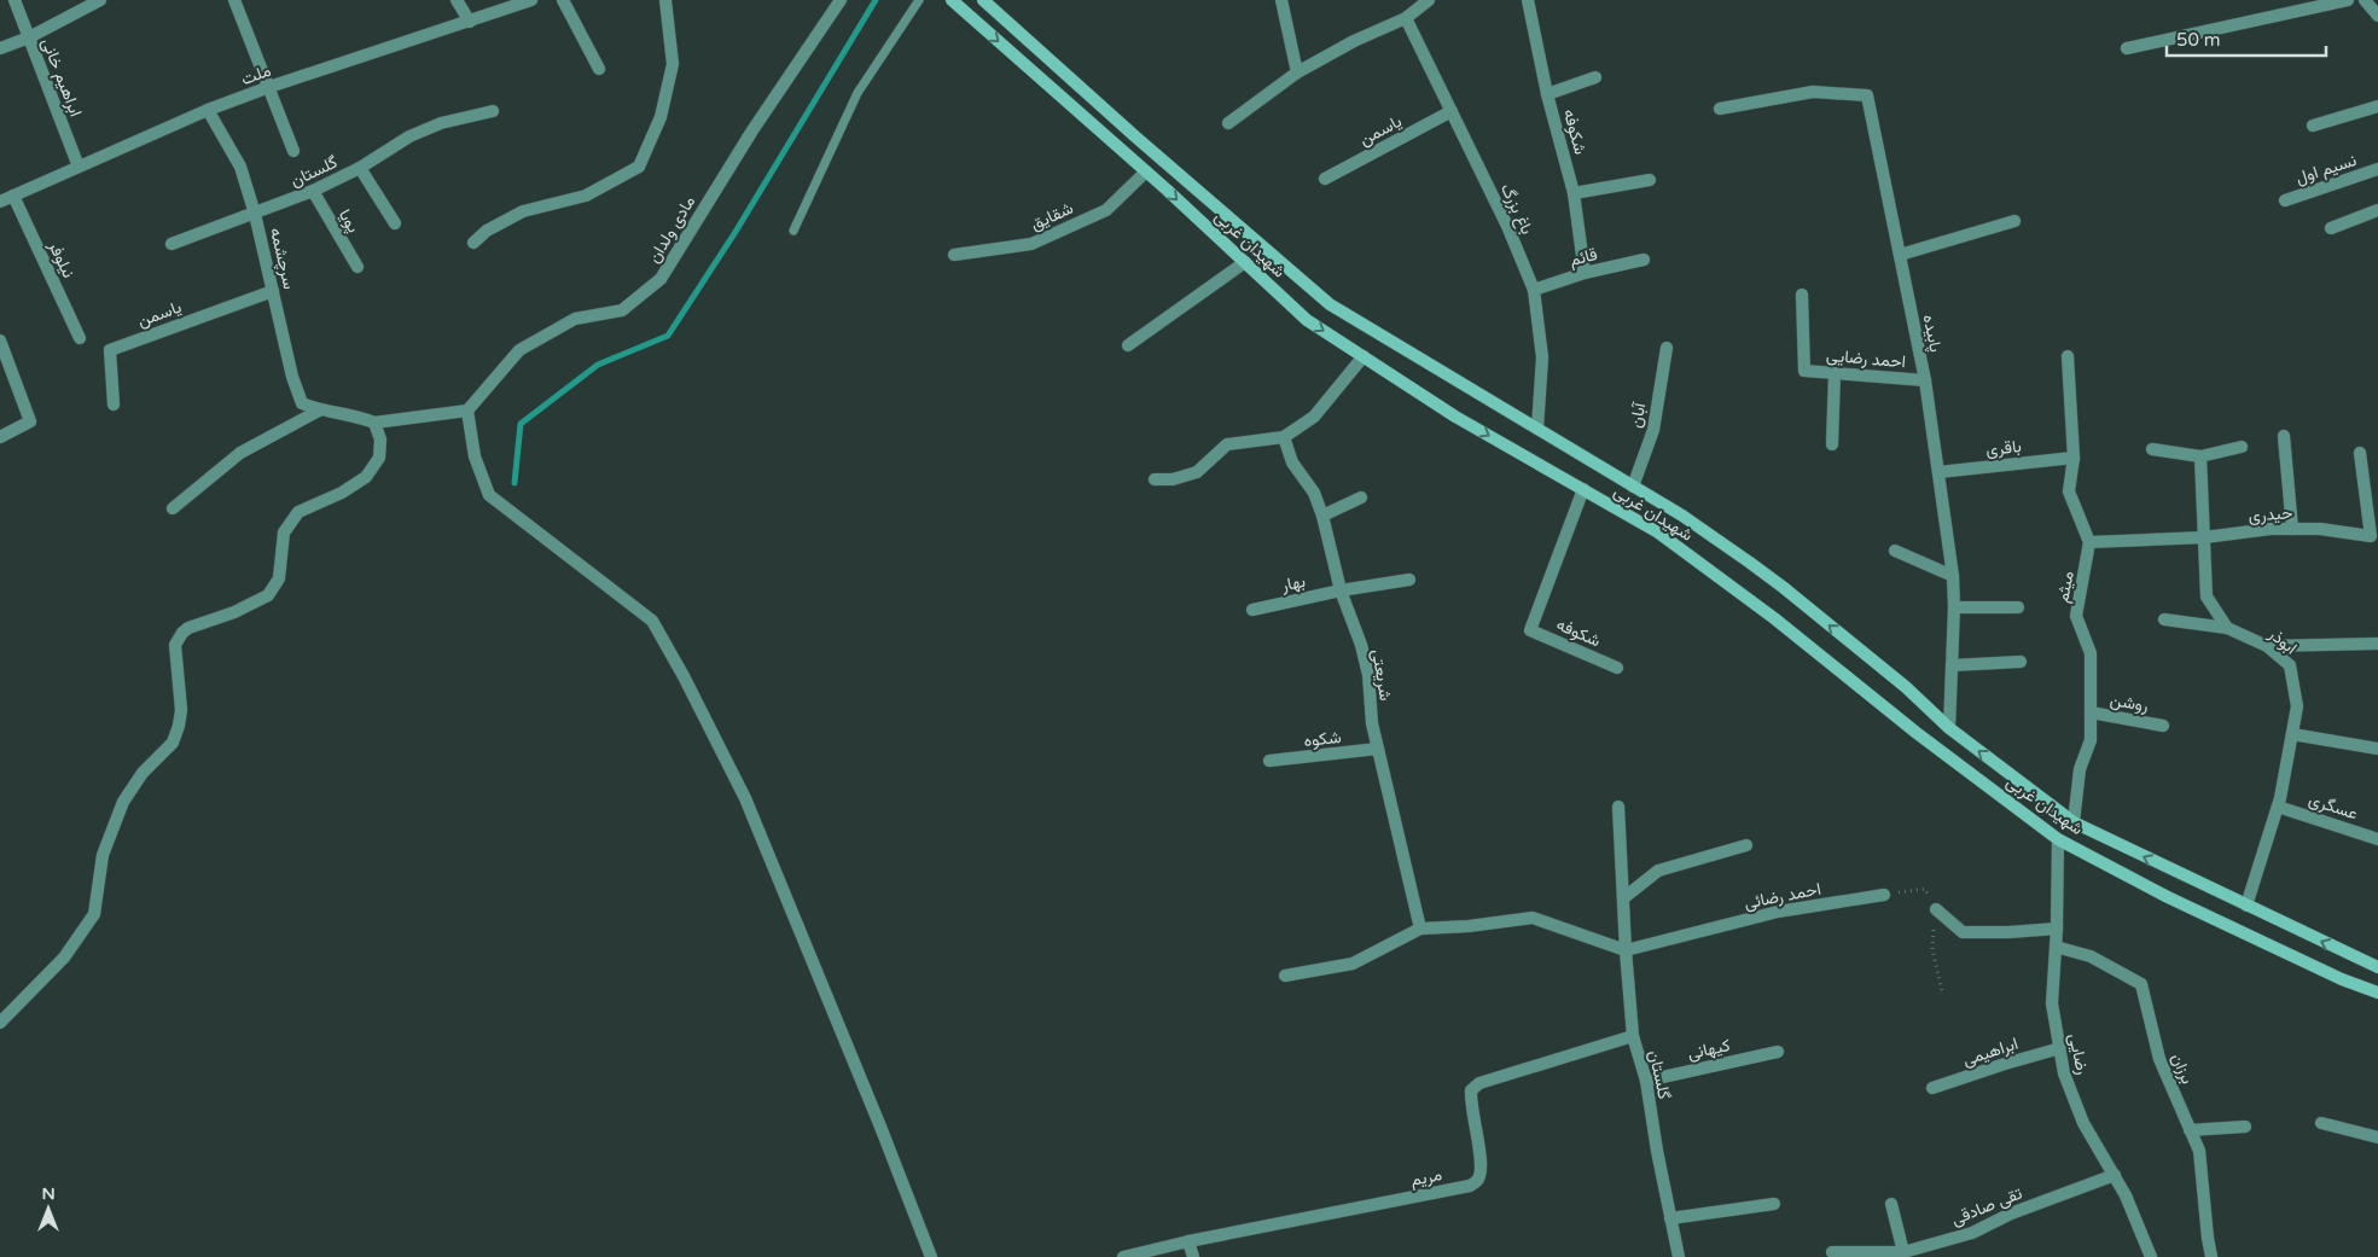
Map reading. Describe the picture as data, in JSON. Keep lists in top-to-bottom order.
{
  "streets": {
    "main road": ["شهیدان غربی"],
    "street": [
      "ملت",
      "ابراهیم خانی",
      "یاسمن",
      "شکوفه",
      "نسیم اول",
      "گلستان",
      "باغ بزرگ",
      "شقایق",
      "پویا",
      "مادی ولدان",
      "قائم",
      "سرچشمه",
      "نیلوفر",
      "پابیده",
      "احمد رضایی",
      "آبان",
      "باقری",
      "حیدری",
      "بهار",
      "میثم",
      "ابوذر",
      "شریعتی",
      "روشن",
      "شکوه",
      "عسگری",
      "احمد رضائی",
      "کیهانی",
      "ابراهیمی",
      "رضایی",
      "برزان",
      "مریم",
      "تقی صادقی"
    ]
  },
  "crossings": [
    ["ملت", "ابراهیم خانی"],
    ["ملت", "سرچشمه"],
    ["ملت", "نیلوفر"],
    ["یاسمن", "باغ بزرگ"],
    ["یاسمن", "سرچشمه"],
    ["شکوفه", "شهیدان غربی"],
    ["شکوفه", "قائم"],
    ["گلستان", "پویا"],
    ["گلستان", "سرچشمه"],
    ["گلستان", "احمد رضائی"],
    ["گلستان", "کیهانی"],
    ["گلستان", "مریم"],
    ["باغ بزرگ", "شهیدان غربی"],
    ["باغ بزرگ", "قائم"],
    ["شقایق", "شهیدان غربی"],
    ["شهیدان غربی", "پابیده"],
    ["شهیدان غربی", "آبان"],
    ["شهیدان غربی", "میثم"],
    ["شهیدان غربی", "ابوذر"],
    ["شهیدان غربی", "رضایی"],
    ["پابیده", "احمد رضایی"],
    ["پابیده", "باقری"],
    ["حیدری", "میثم"],
    ["بهار", "شریعتی"],
    ["میثم", "روشن"],
    ["ابوذر", "عسگری"],
    ["شریعتی", "شکوه"],
    ["ابراهیمی", "رضایی"],
    ["رضایی", "برزان"],
    ["رضایی", "تقی صادقی"]
  ],
  "scale_bar": "50 m",
  "north": "top"
}
